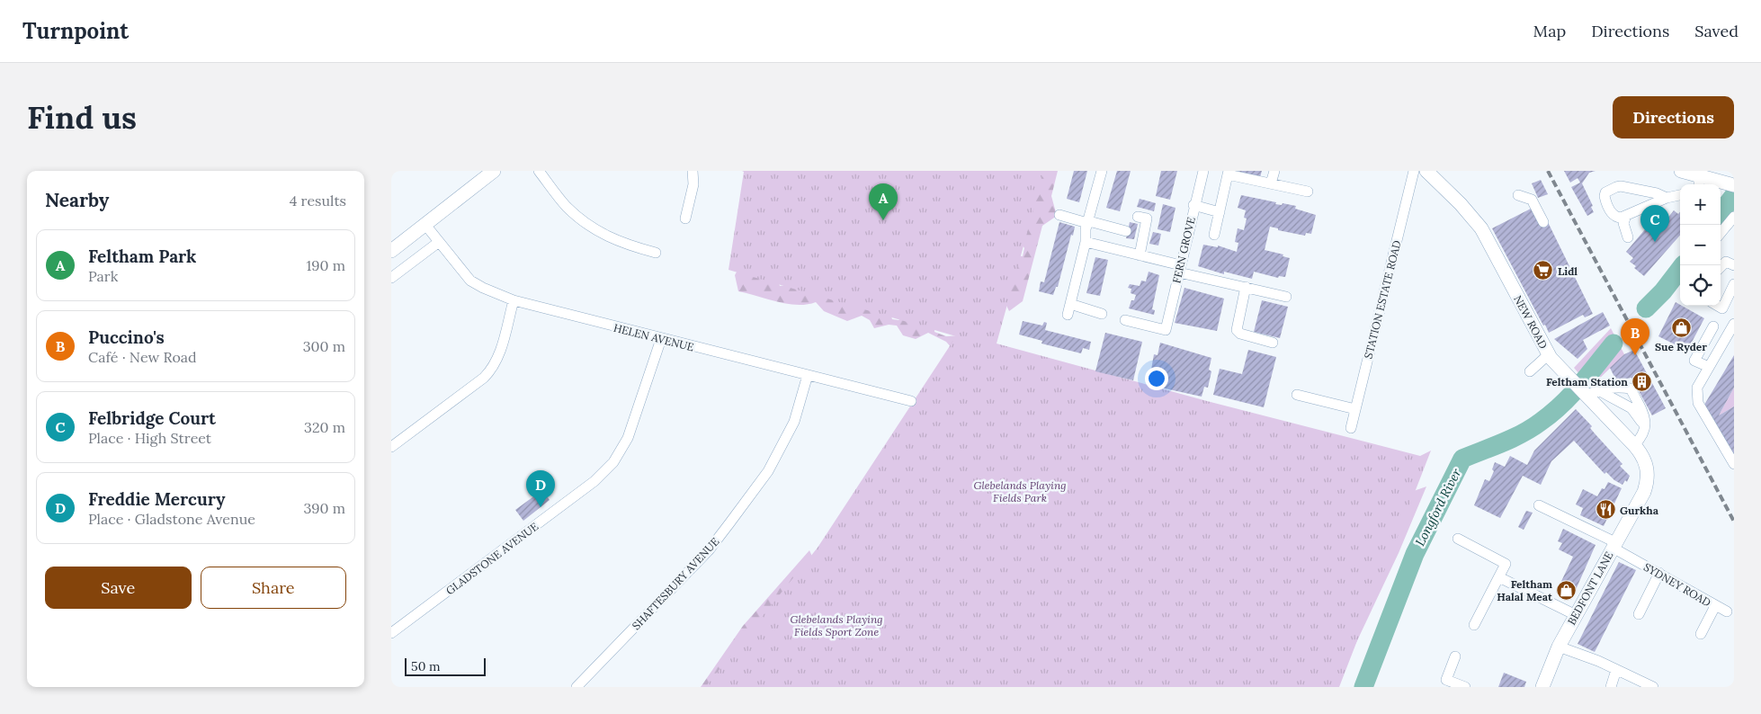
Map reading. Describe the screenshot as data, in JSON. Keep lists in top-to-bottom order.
{
  "streets": {
    "main road": ["NEW ROAD", "BEDFONT LANE"],
    "street": [
      "FERN GROVE",
      "STATION ESTATE ROAD",
      "HELEN AVENUE",
      "GLADSTONE AVENUE",
      "SHAFTESBURY AVENUE",
      "SYDNEY ROAD"
    ]
  },
  "crossings": [
    ["NEW ROAD", "BEDFONT LANE"],
    ["HELEN AVENUE", "GLADSTONE AVENUE"],
    ["HELEN AVENUE", "SHAFTESBURY AVENUE"],
    ["SYDNEY ROAD", "BEDFONT LANE"]
  ],
  "water": ["Longford River"],
  "parks": ["Glebelands Playing Fields Park", "Glebelands Playing Fields Sport Zone"],
  "places": {
    "supermarket": ["Lidl"],
    "shop": ["Sue Ryder", "Feltham Halal Meat"],
    "building": ["Feltham Station"],
    "restaurant": ["Gurkha"]
  },
  "scale_bar": "50 m",
  "page": {
    "header": "Turnpoint",
    "nav": ["Map", "Directions", "Saved"],
    "buttons": [
      "Directions",
      ["Save", "Share"]
    ],
    "title": "Find us",
    "heading": ["Nearby", "4 results"],
    "pins": [
      "A",
      "C",
      "B",
      "D"
    ],
    "map_buttons": ["+", "−"],
    "list": [
      {
        "mark": "A",
        "name": "Feltham Park",
        "note": "Park",
        "value": "190 m"
      },
      {
        "mark": "B",
        "name": "Puccino's",
        "note": "Café · New Road",
        "value": "300 m"
      },
      {
        "mark": "C",
        "name": "Felbridge Court",
        "note": "Place · High Street",
        "value": "320 m"
      },
      {
        "mark": "D",
        "name": "Freddie Mercury",
        "note": "Place · Gladstone Avenue",
        "value": "390 m"
      }
    ],
    "scale": "50 m"
  }
}
